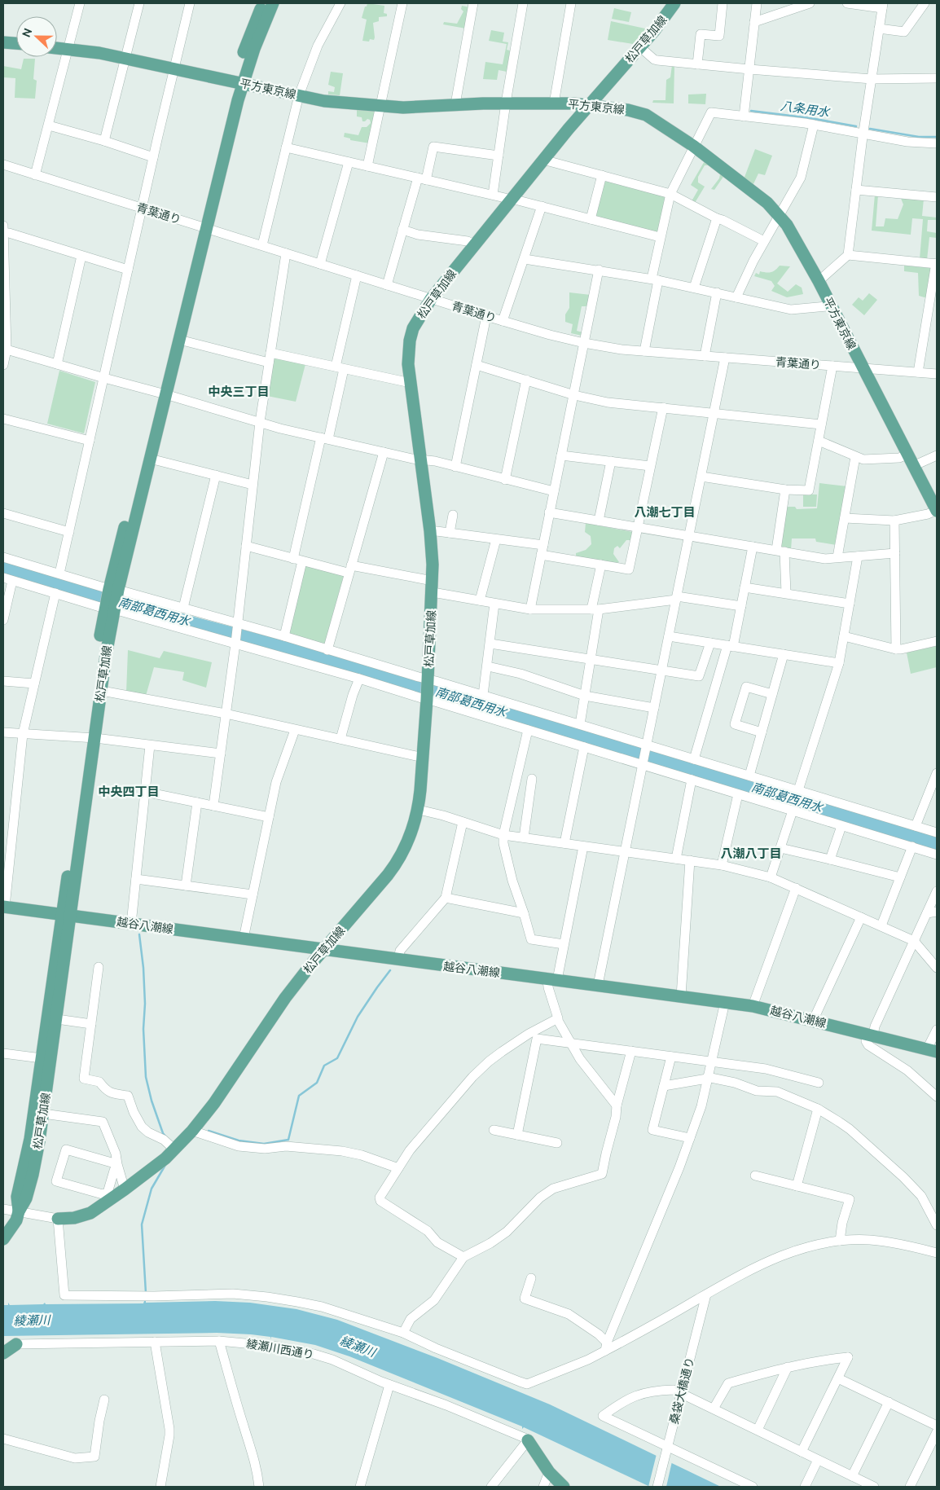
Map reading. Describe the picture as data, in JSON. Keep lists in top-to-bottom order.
{
  "streets": {
    "main road": ["松戸草加線", "平方東京線", "越谷八潮線"],
    "street": ["青葉通り", "綾瀬川西通り", "桑袋大橋通り"]
  },
  "crossings": [
    ["松戸草加線", "平方東京線"],
    ["松戸草加線", "青葉通り"],
    ["松戸草加線", "越谷八潮線"],
    ["平方東京線", "青葉通り"]
  ],
  "districts": [
    "中央三丁目",
    "八潮七丁目",
    "中央四丁目",
    "八潮八丁目"
  ],
  "water": ["八条用水", "南部葛西用水", "綾瀬川"],
  "north": "left"
}
